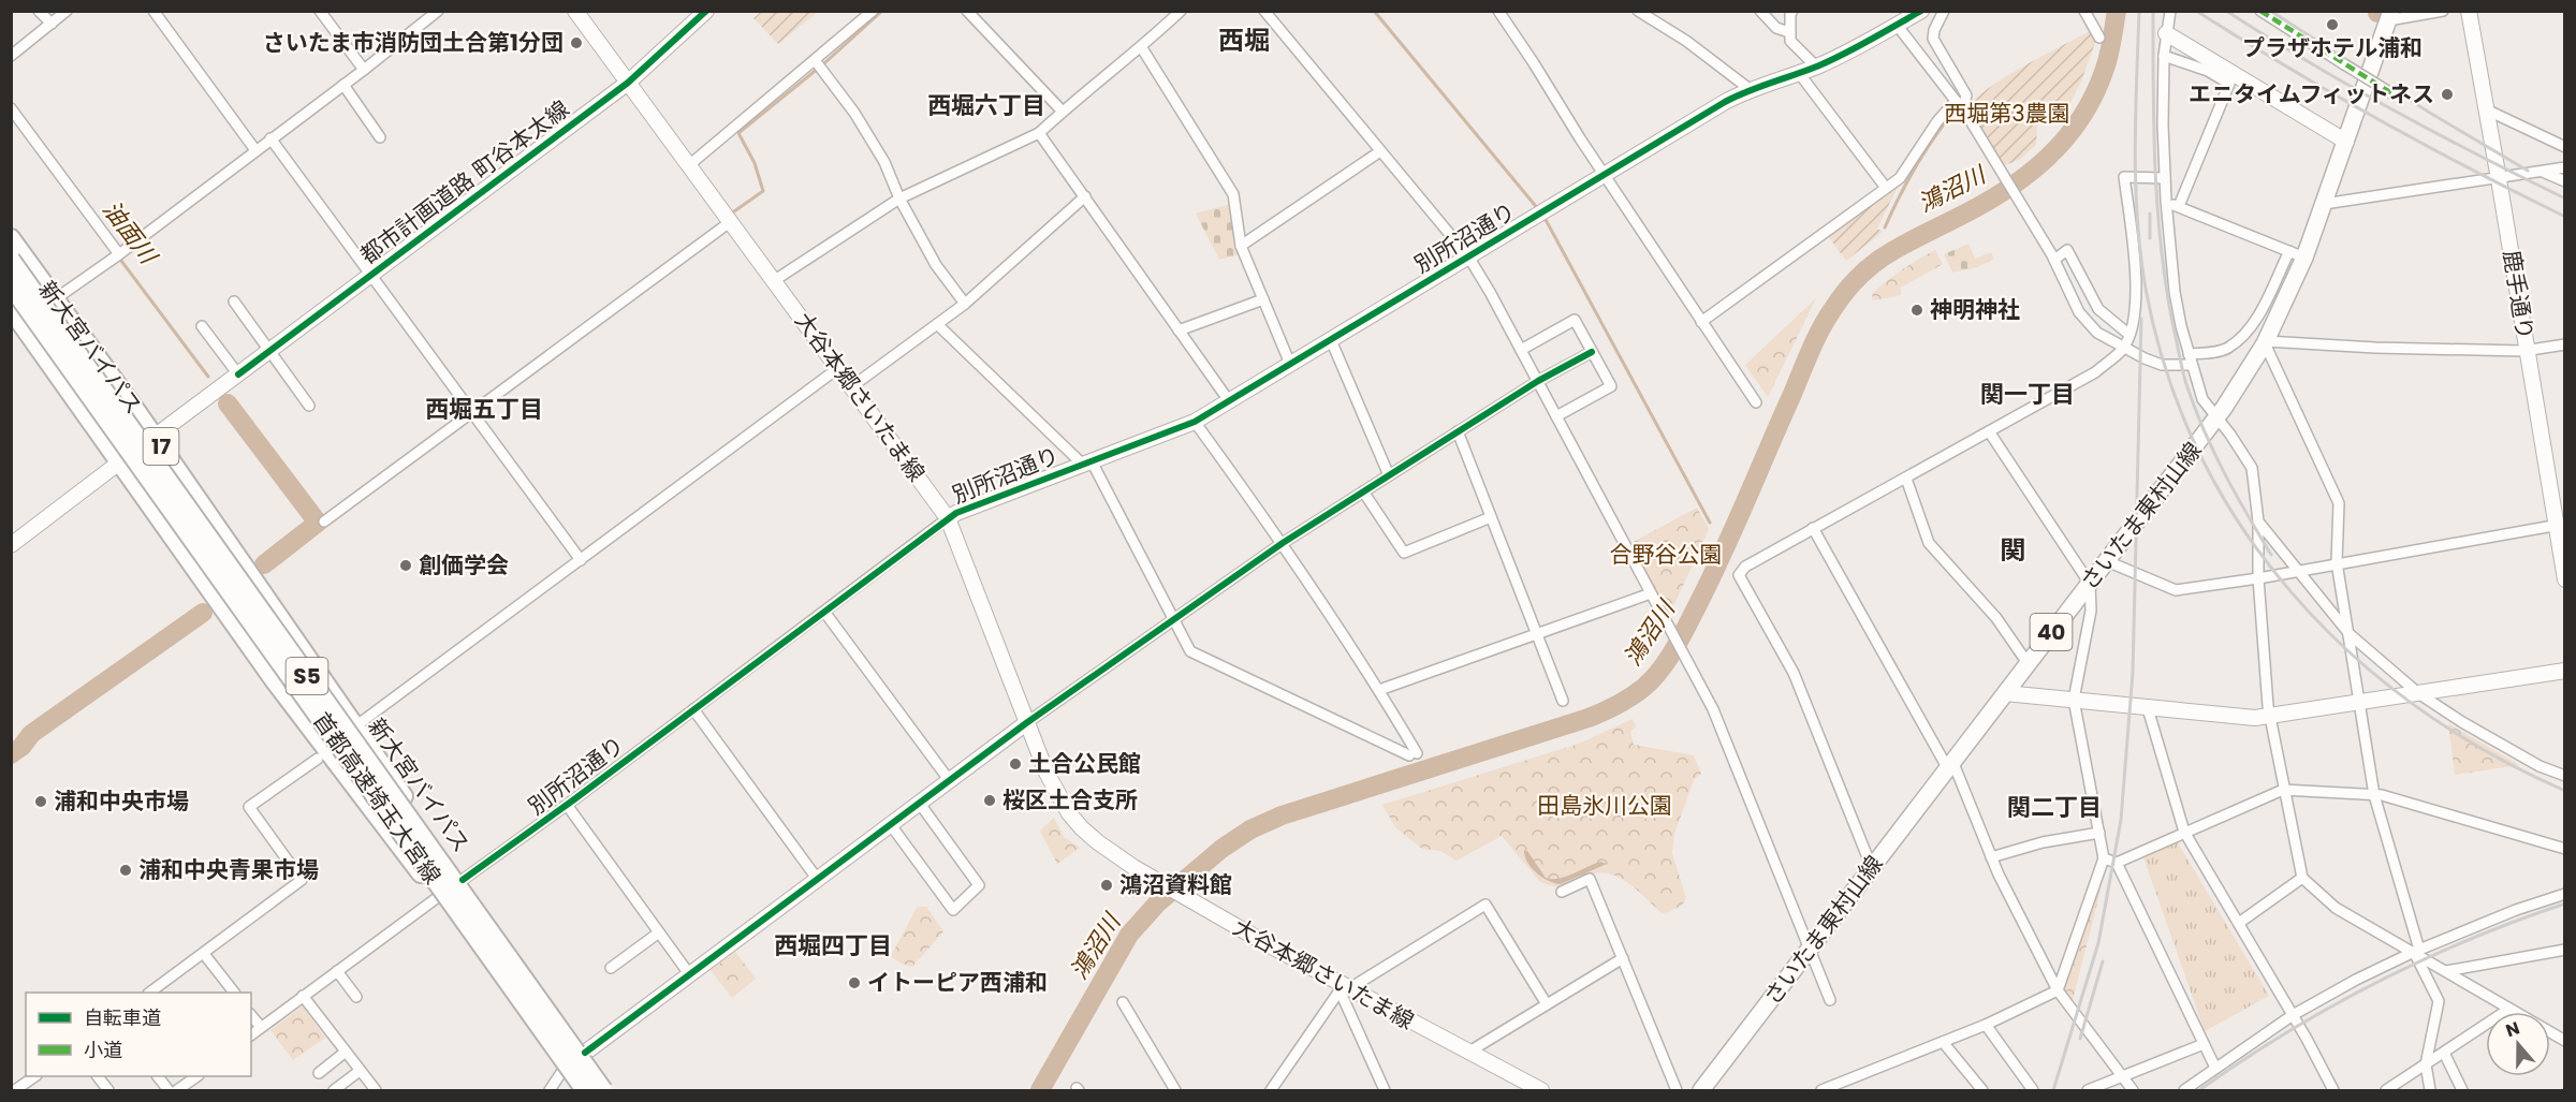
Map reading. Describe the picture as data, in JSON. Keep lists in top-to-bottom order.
{
  "streets": {
    "highway": [
      "新大宮バイパス",
      "17",
      "S5",
      "首都高速埼玉大宮線"
    ],
    "main road": ["さいたま東村山線", "40"],
    "street": [
      "都市計画道路 町谷本太線",
      "別所沼通り",
      "鹿手通り",
      "大谷本郷さいたま線"
    ]
  },
  "crossings": [
    ["都市計画道路 町谷本太線", "新大宮バイパス"],
    ["都市計画道路 町谷本太線", "大谷本郷さいたま線"],
    ["別所沼通り", "新大宮バイパス"],
    ["別所沼通り", "大谷本郷さいたま線"]
  ],
  "districts": [
    "西堀",
    "西堀六丁目",
    "関一丁目",
    "西堀五丁目",
    "関",
    "関二丁目",
    "西堀四丁目"
  ],
  "water": ["鴻沼川", "油面川"],
  "parks": ["西堀第3農園", "合野谷公園", "田島氷川公園"],
  "places": [
    "プラザホテル浦和",
    "さいたま市消防団土合第1分団",
    "エニタイムフィットネス",
    "神明神社",
    "創価学会",
    "土合公民館",
    "桜区土合支所",
    "浦和中央市場",
    "浦和中央青果市場",
    "鴻沼資料館",
    "イトーピア西浦和"
  ],
  "legend": ["自転車道", "小道"],
  "north": "top"
}
